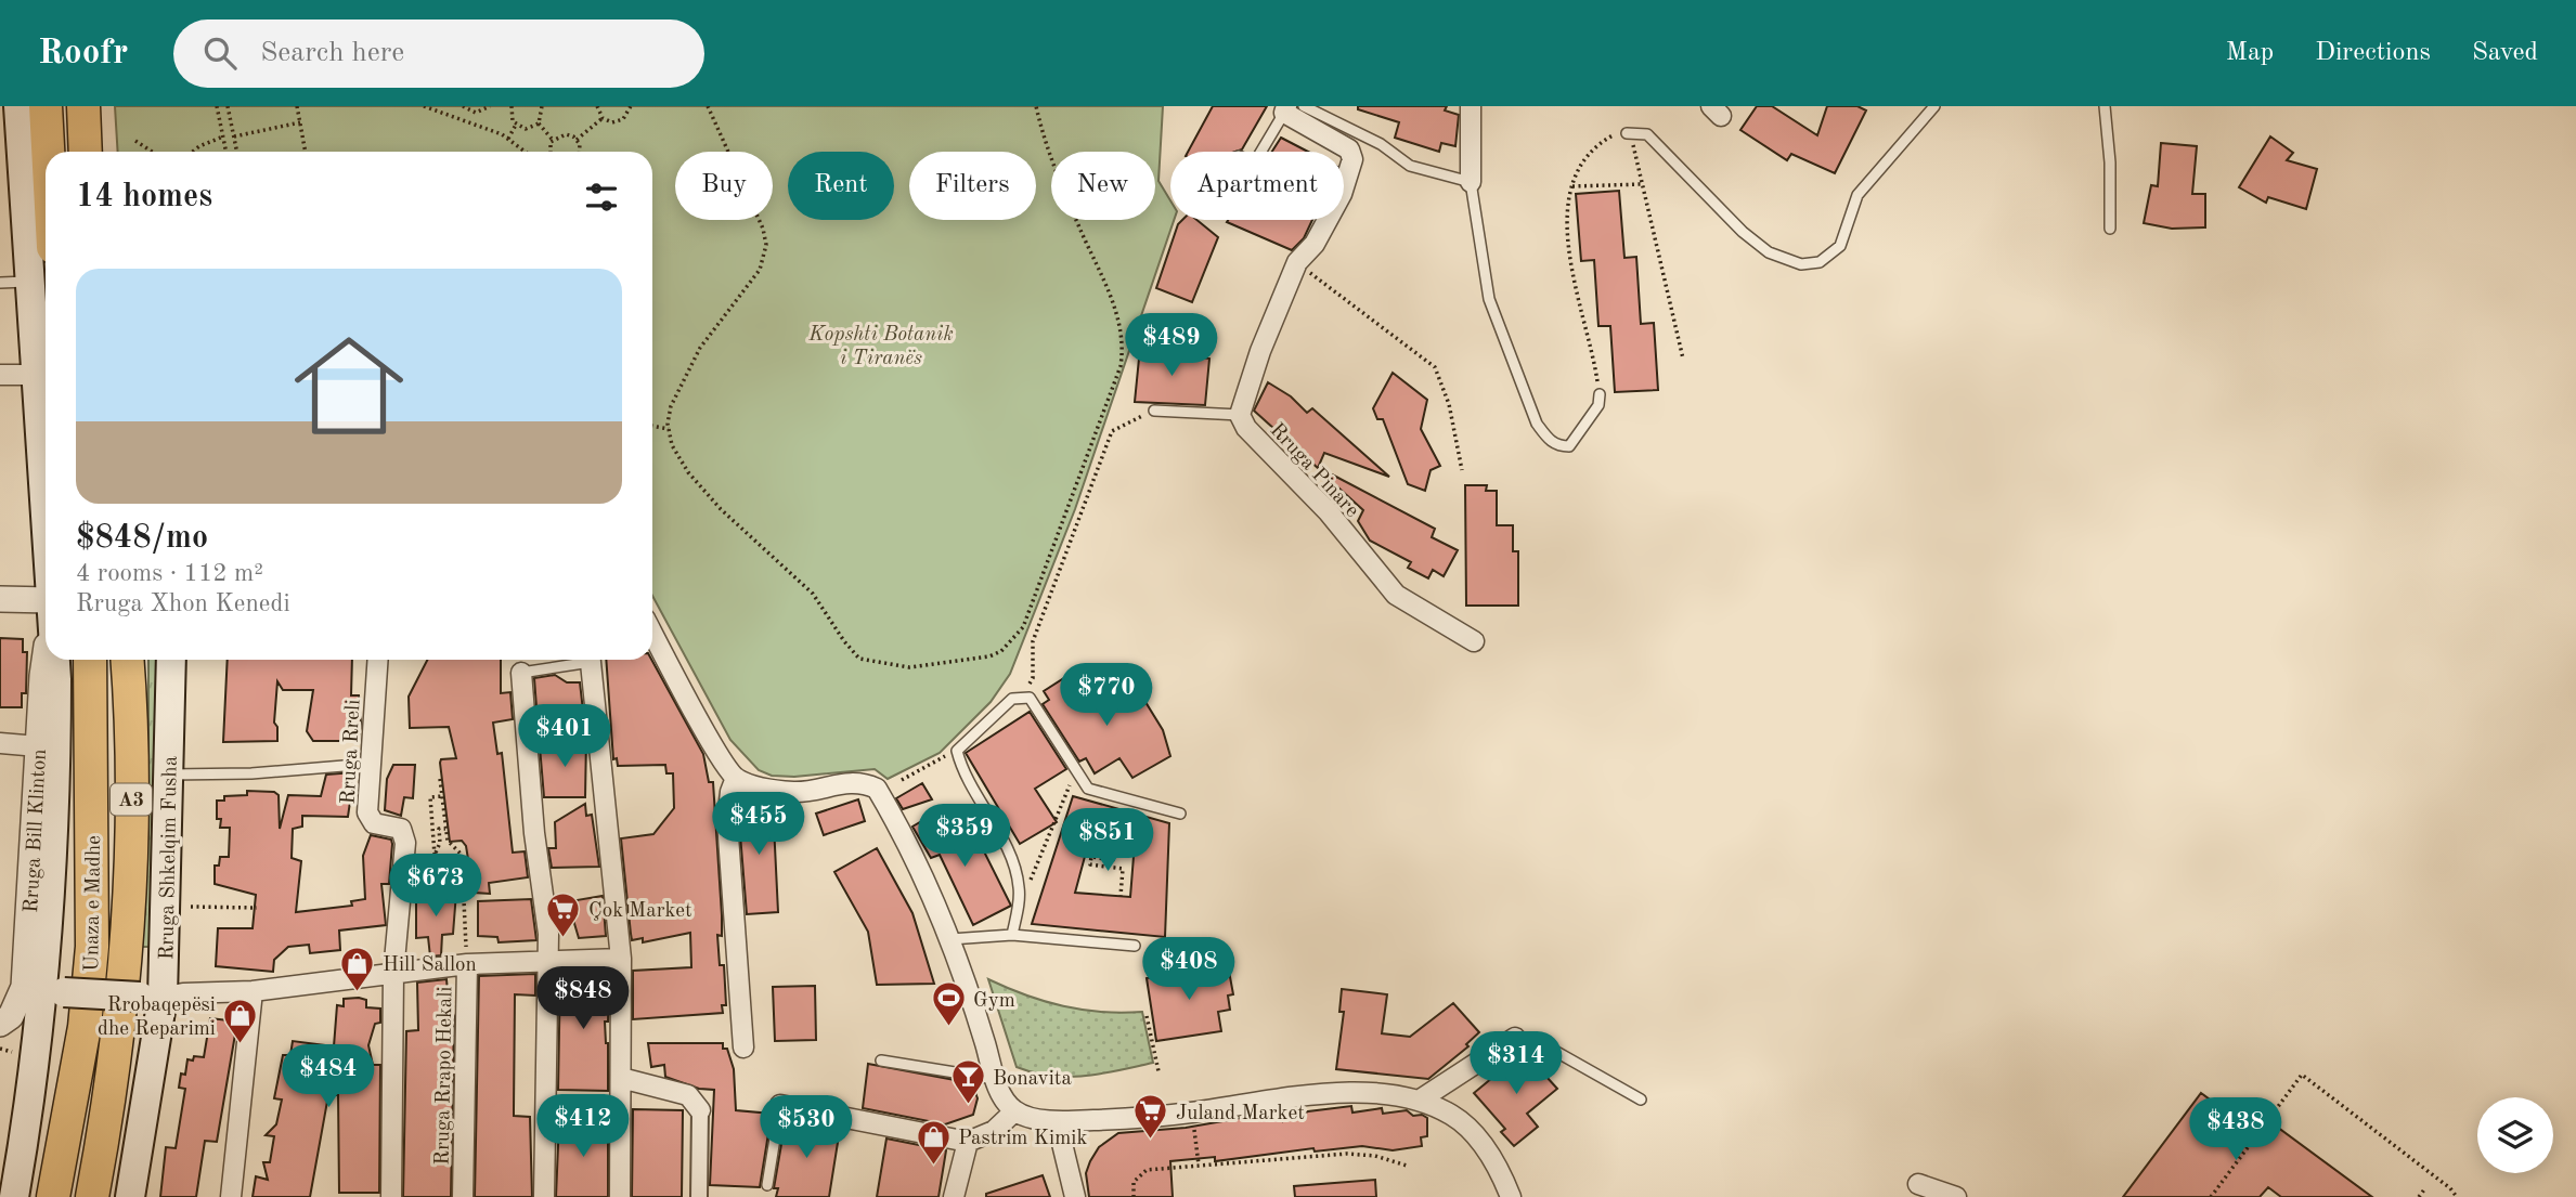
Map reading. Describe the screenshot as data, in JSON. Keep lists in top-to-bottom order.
{
  "streets": {
    "highway": ["A3", "Unaza e Madhe"],
    "main road": ["Rruga Shkelqim Fusha"],
    "street": [
      "Rruga Pinare",
      "Rruga Rreli",
      "Rruga Bill Klinton",
      "Rruga Rrapo Hekali"
    ]
  },
  "parks": ["Kopshti Botanik i Tiranës"],
  "places": {
    "supermarket": ["Çok Market", "Juland Market"],
    "shop": ["Hill Sallon", "Rrobaqepësi dhe Reparimi", "Pastrim Kimik"],
    "sports": ["Gym"],
    "bar": ["Bonavita"]
  },
  "page": {
    "header": "Roofr",
    "search": "Search here",
    "nav": ["Map", "Directions", "Saved"],
    "chip": [
      "Buy",
      "Rent",
      "Filters",
      "New",
      "Apartment"
    ],
    "heading": "14 homes",
    "list": [
      {
        "name": "$848/mo",
        "note": "4 rooms · 112 m² · Rruga Xhon Kenedi"
      }
    ],
    "price": [
      "$489",
      "$770",
      "$401",
      "$455",
      "$359",
      "$851",
      "$673",
      "$408",
      "$848",
      "$314",
      "$484",
      "$412",
      "$530",
      "$438"
    ]
  }
}
